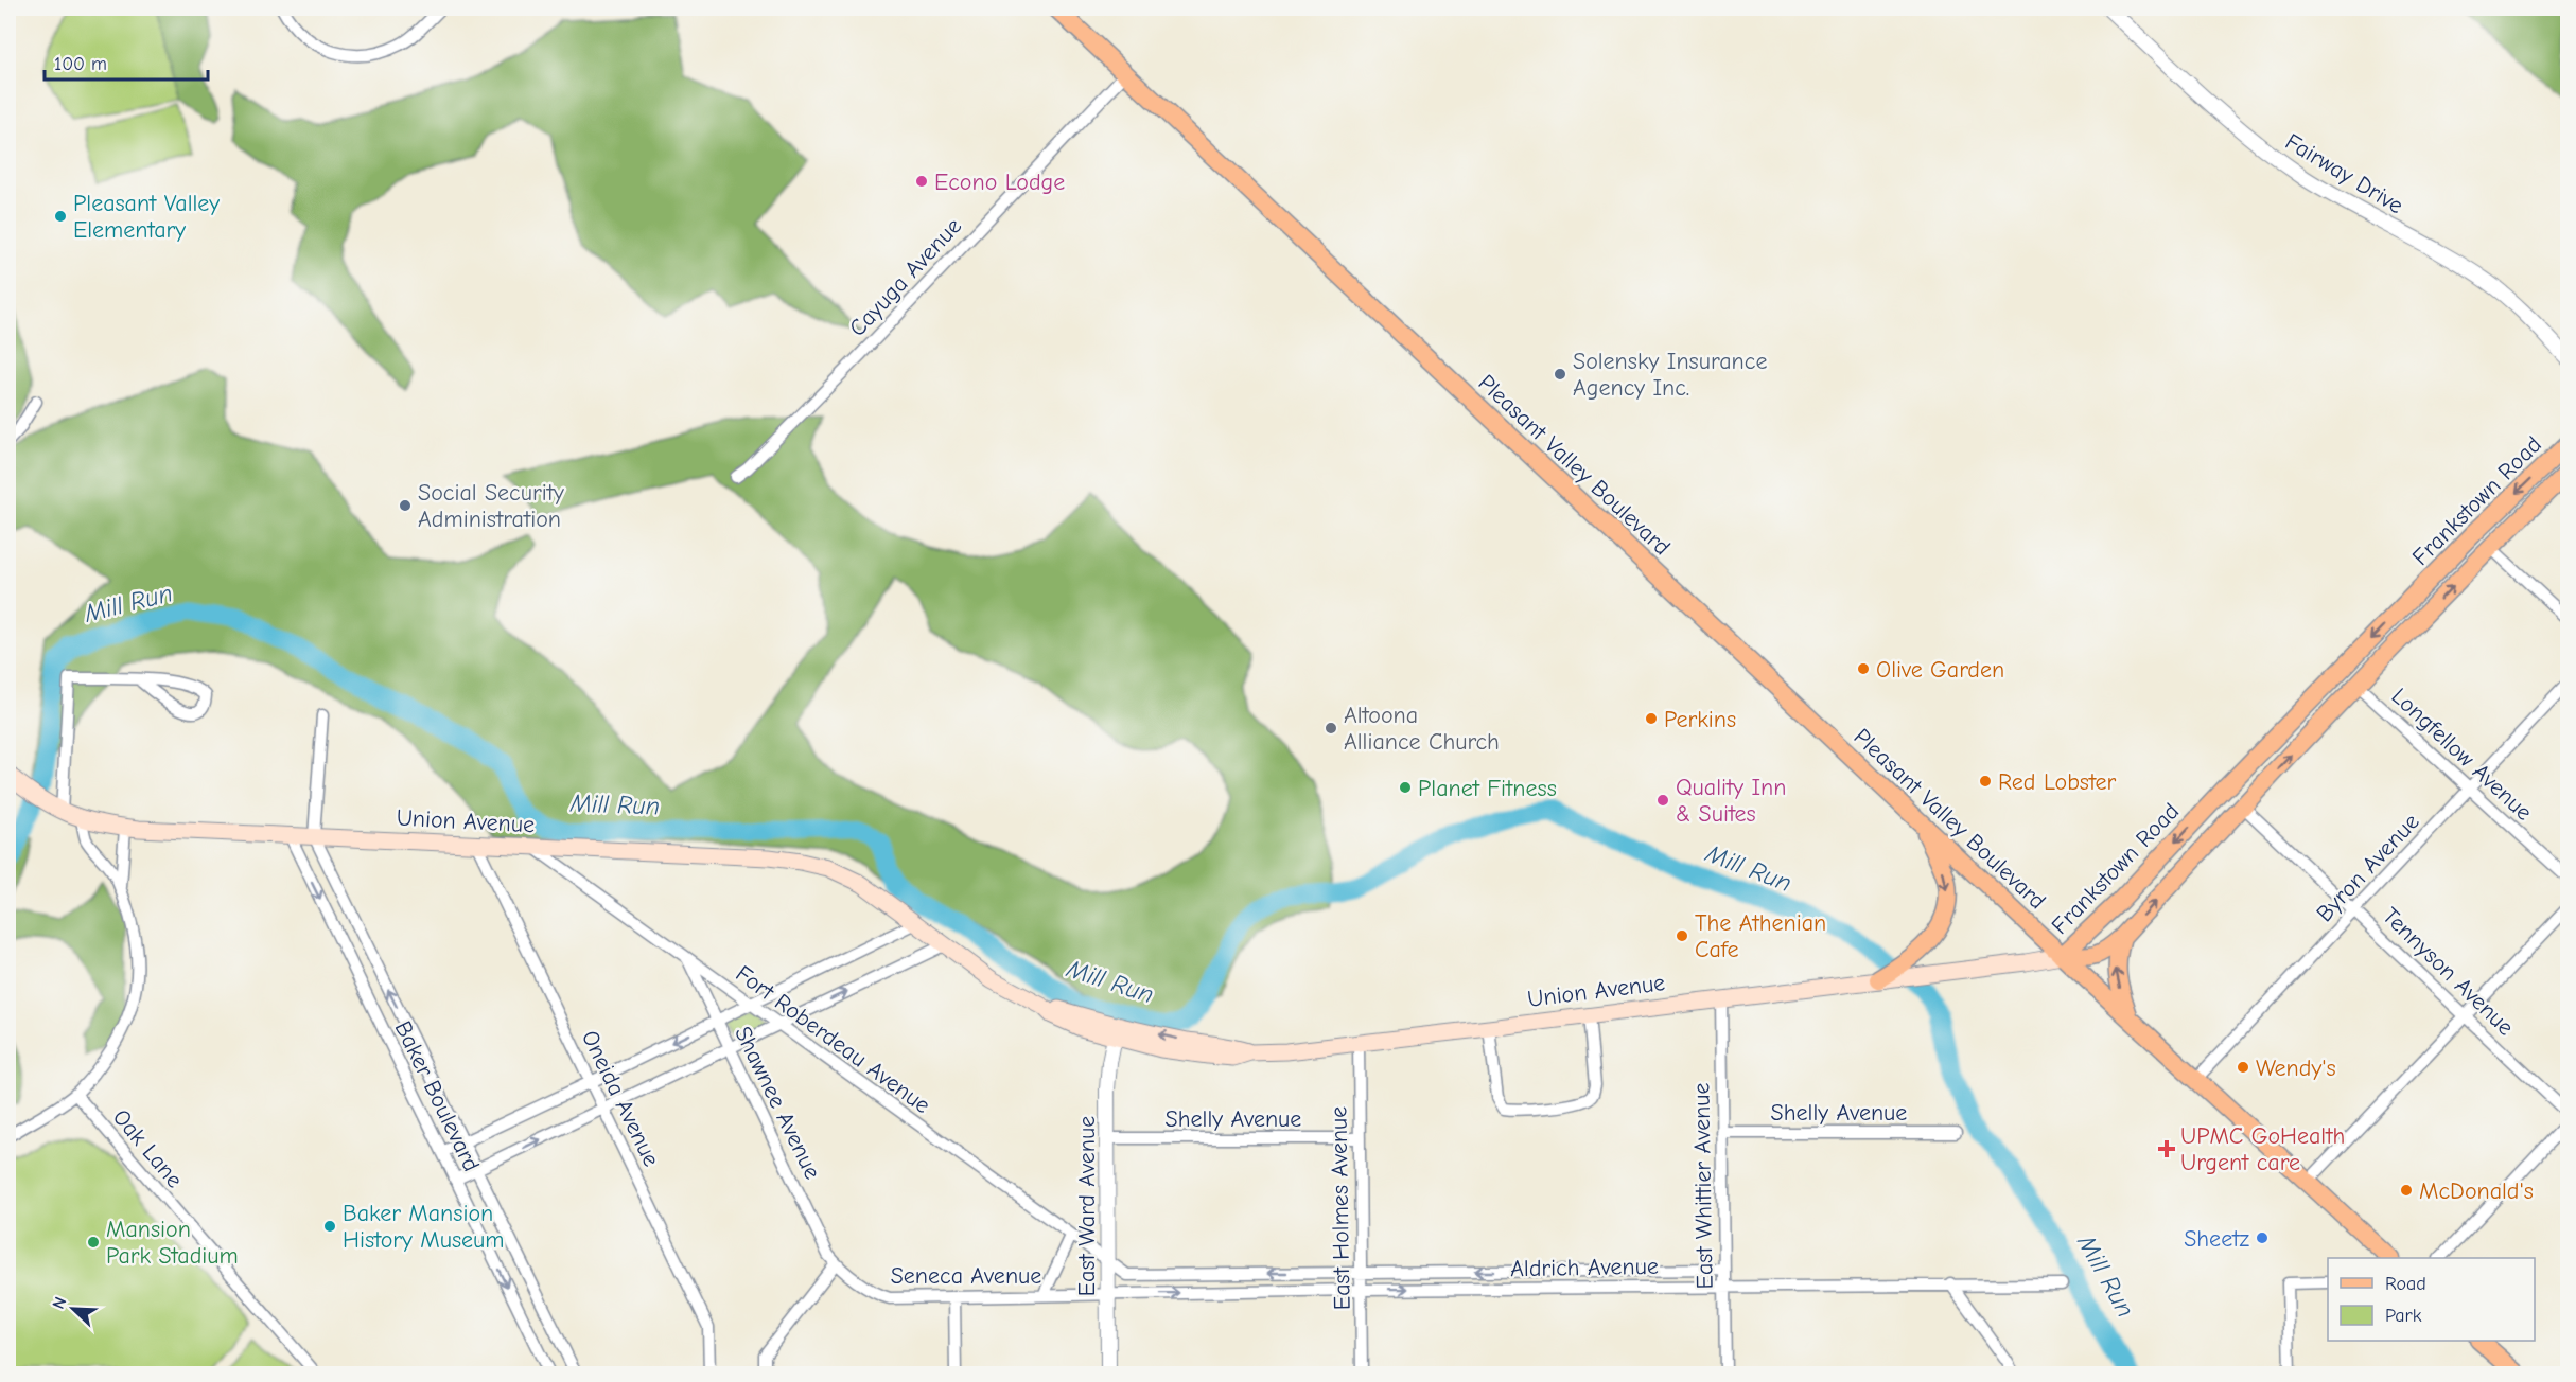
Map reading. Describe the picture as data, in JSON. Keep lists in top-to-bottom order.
{
  "streets": {
    "main road": ["Pleasant Valley Boulevard", "Frankstown Road", "Union Avenue"],
    "street": [
      "Fairway Drive",
      "Cayuga Avenue",
      "Longfellow Avenue",
      "Byron Avenue",
      "Tennyson Avenue",
      "Fort Roberdeau Avenue",
      "Baker Boulevard",
      "Oneida Avenue",
      "Shawnee Avenue",
      "Shelly Avenue",
      "Oak Lane",
      "East Whittier Avenue",
      "East Ward Avenue",
      "East Holmes Avenue",
      "Aldrich Avenue",
      "Seneca Avenue"
    ]
  },
  "crossings": [
    ["Cayuga Avenue", "Pleasant Valley Boulevard"],
    ["Pleasant Valley Boulevard", "Frankstown Road"],
    ["Pleasant Valley Boulevard", "Union Avenue"],
    ["Pleasant Valley Boulevard", "Byron Avenue"],
    ["Frankstown Road", "Longfellow Avenue"],
    ["Frankstown Road", "Union Avenue"],
    ["Frankstown Road", "Tennyson Avenue"],
    ["Longfellow Avenue", "Byron Avenue"],
    ["Union Avenue", "Fort Roberdeau Avenue"],
    ["Union Avenue", "Baker Boulevard"],
    ["Union Avenue", "Oneida Avenue"],
    ["Union Avenue", "East Whittier Avenue"],
    ["Union Avenue", "East Ward Avenue"],
    ["Union Avenue", "East Holmes Avenue"],
    ["Byron Avenue", "Tennyson Avenue"],
    ["Fort Roberdeau Avenue", "Shawnee Avenue"],
    ["Fort Roberdeau Avenue", "East Ward Avenue"],
    ["Fort Roberdeau Avenue", "Aldrich Avenue"],
    ["Shawnee Avenue", "Seneca Avenue"],
    ["Shelly Avenue", "East Whittier Avenue"],
    ["Shelly Avenue", "East Ward Avenue"],
    ["Shelly Avenue", "East Holmes Avenue"],
    ["East Whittier Avenue", "Aldrich Avenue"],
    ["East Ward Avenue", "Aldrich Avenue"],
    ["East Ward Avenue", "Seneca Avenue"],
    ["East Holmes Avenue", "Aldrich Avenue"],
    ["Aldrich Avenue", "Seneca Avenue"]
  ],
  "water": ["Mill Run"],
  "places": {
    "other": [
      "Econo Lodge",
      "Pleasant Valley Elementary",
      "Solensky Insurance Agency Inc.",
      "Social Security Administration",
      "Olive Garden",
      "Perkins",
      "Altoona Alliance Church",
      "Red Lobster",
      "Planet Fitness",
      "Quality Inn & Suites",
      "The Athenian Cafe",
      "Wendy's",
      "McDonald's",
      "Baker Mansion History Museum",
      "Sheetz",
      "Mansion Park Stadium"
    ],
    "health": ["UPMC GoHealth Urgent care"]
  },
  "legend": ["Road", "Park"],
  "scale_bar": "100 m",
  "north": "top left"
}
